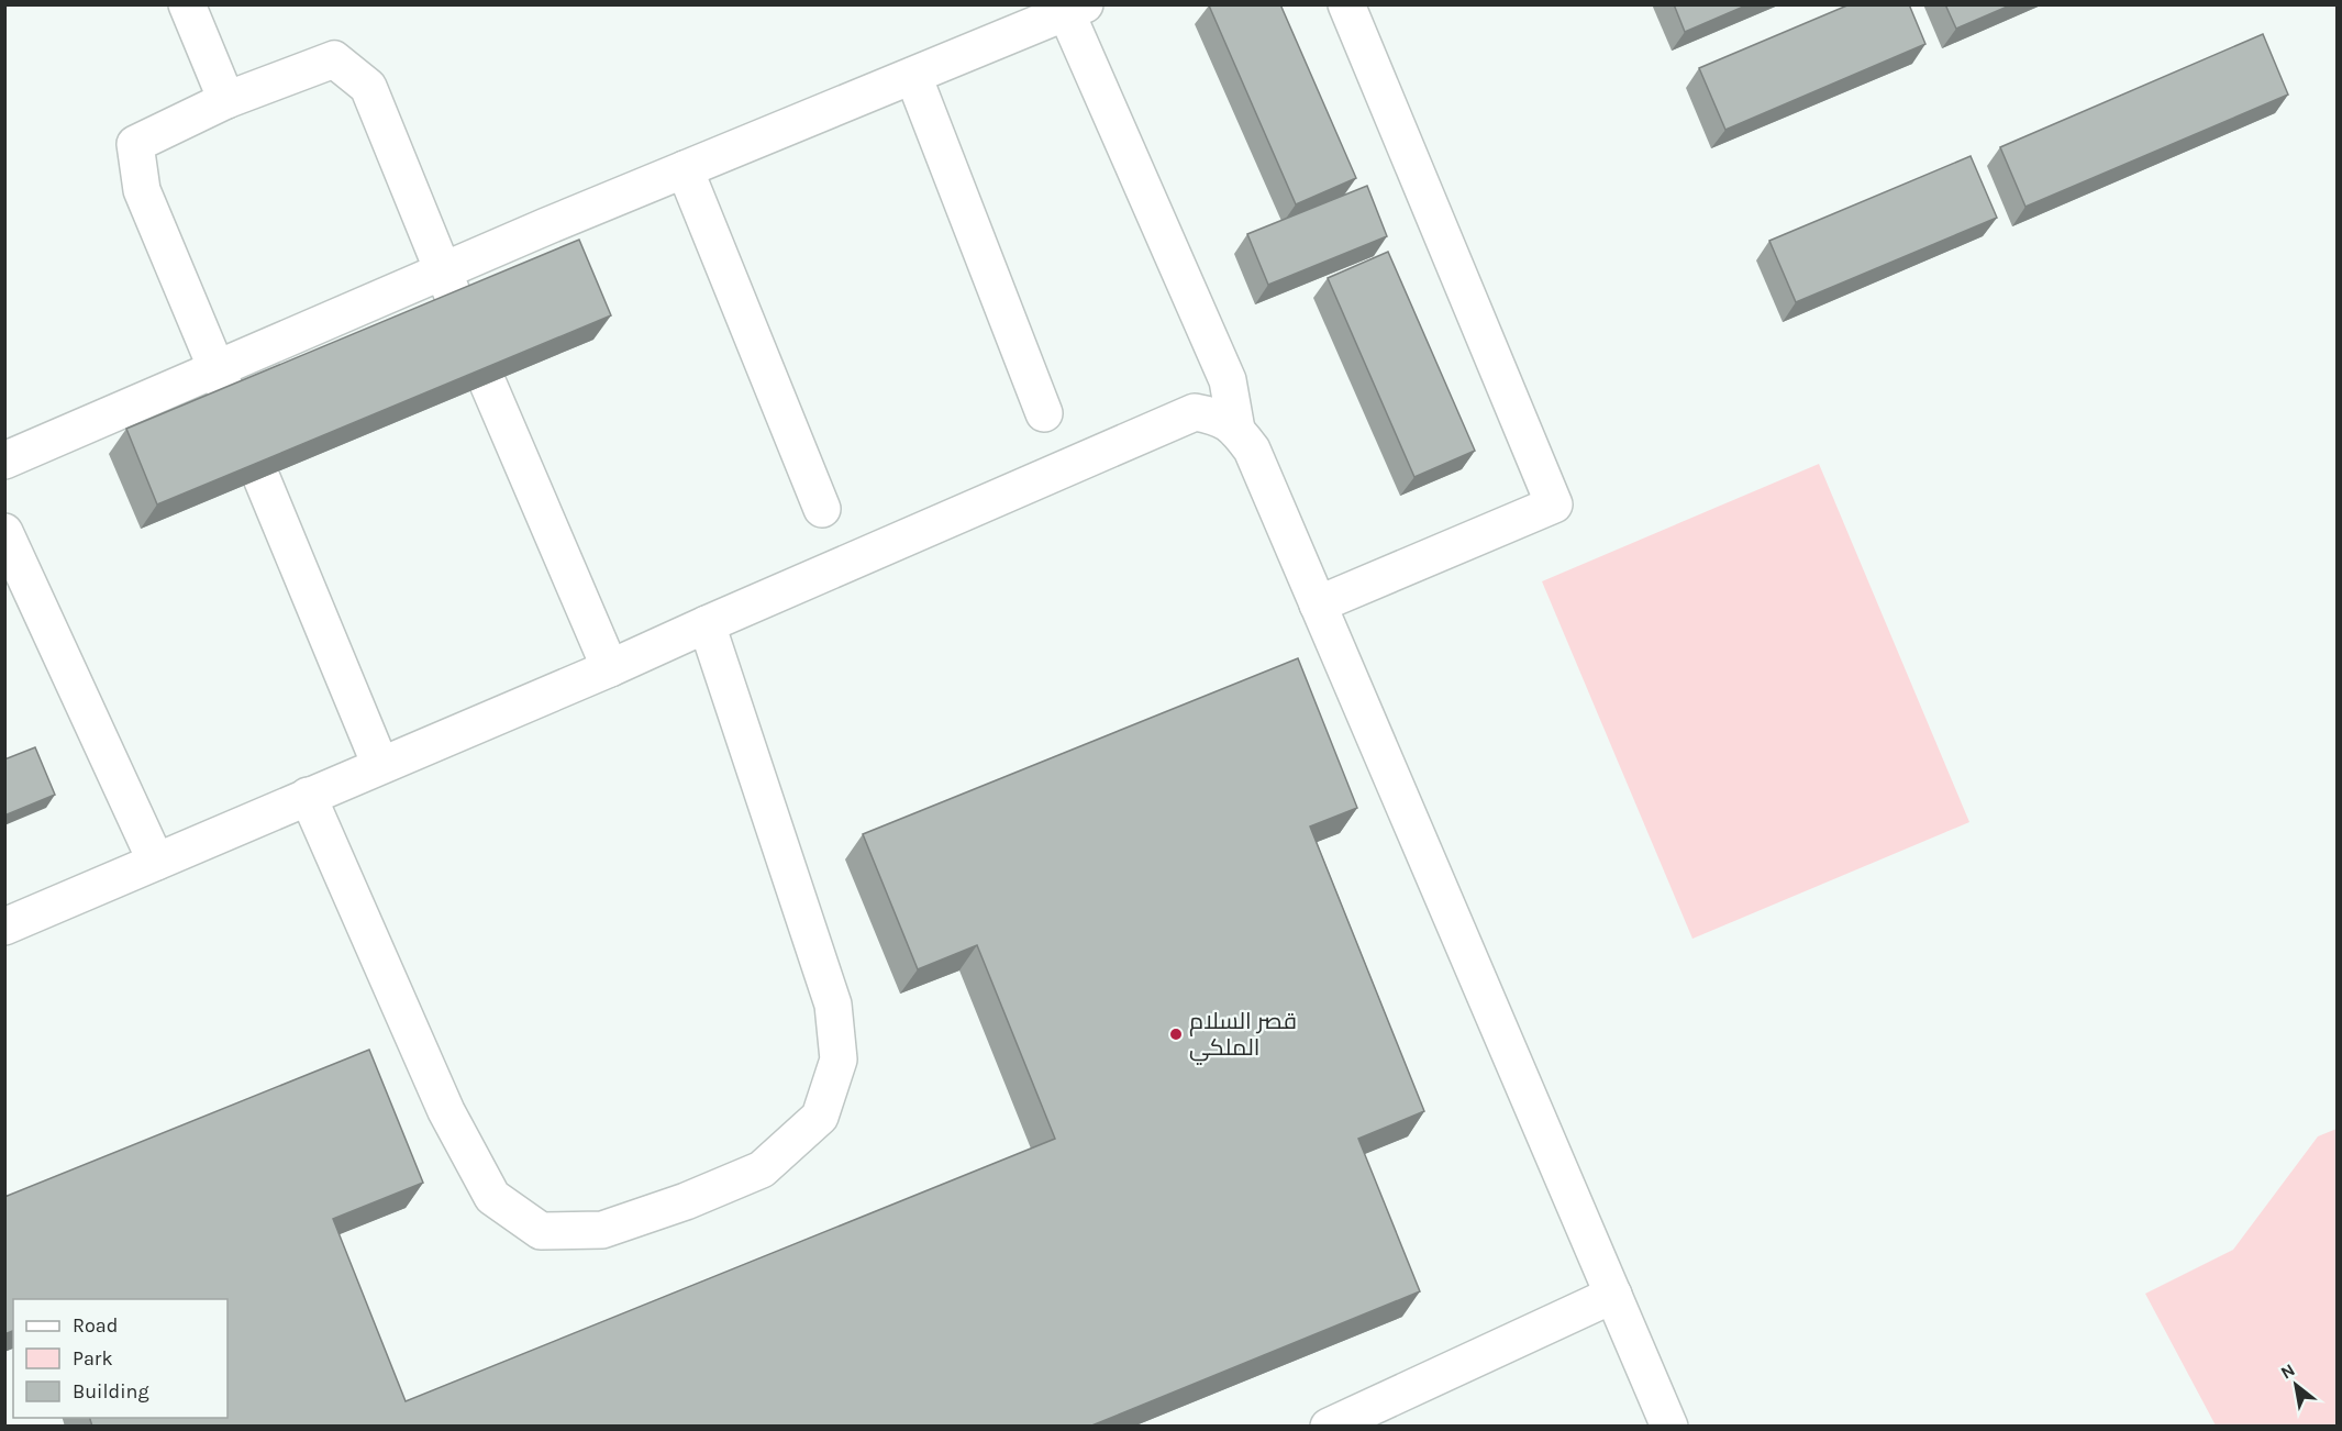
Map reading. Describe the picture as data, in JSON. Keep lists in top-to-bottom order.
{
  "places": ["قصر السلام الملكي"],
  "legend": ["Road", "Park", "Building"],
  "north": "top left"
}
